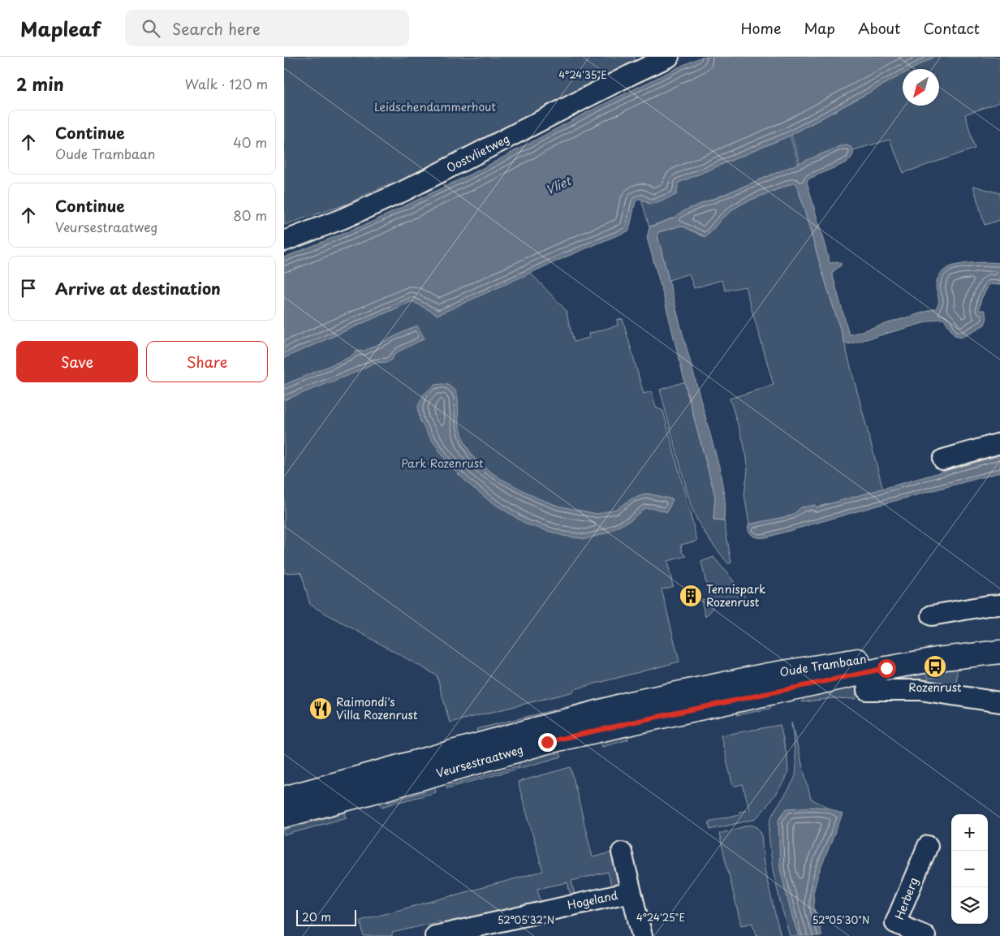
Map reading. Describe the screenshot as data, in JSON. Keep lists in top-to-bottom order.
{
  "streets": {
    "street": [
      "Oostvlietweg",
      "Oude Trambaan",
      "Veursestraatweg",
      "Herberg",
      "Hogeland"
    ]
  },
  "crossings": [
    ["Oude Trambaan", "Veursestraatweg"]
  ],
  "water": ["Vliet"],
  "parks": ["Leidschendammerhout", "Park Rozenrust"],
  "places": {
    "building": ["Tennispark Rozenrust"],
    "bus stop": ["Rozenrust"],
    "restaurant": ["Raimondi's Villa Rozenrust"]
  },
  "scale_bar": "20 m",
  "north": "bottom left",
  "page": {
    "header": "Mapleaf",
    "search": "Search here",
    "nav": [
      "Home",
      "Map",
      "About",
      "Contact"
    ],
    "heading": ["2 min", "Walk · 120 m"],
    "list": [
      ["Continue", "Oude Trambaan", "40 m"],
      ["Continue", "Veursestraatweg", "80 m"],
      "Arrive at destination"
    ],
    "buttons": ["Save", "Share"],
    "map_buttons": ["+", "−"],
    "scale": "20 m"
  },
  "coordinates": [
    "4°24'35\"E",
    "4°24'25\"E",
    "52°05'32\"N",
    "52°05'30\"N"
  ]
}
